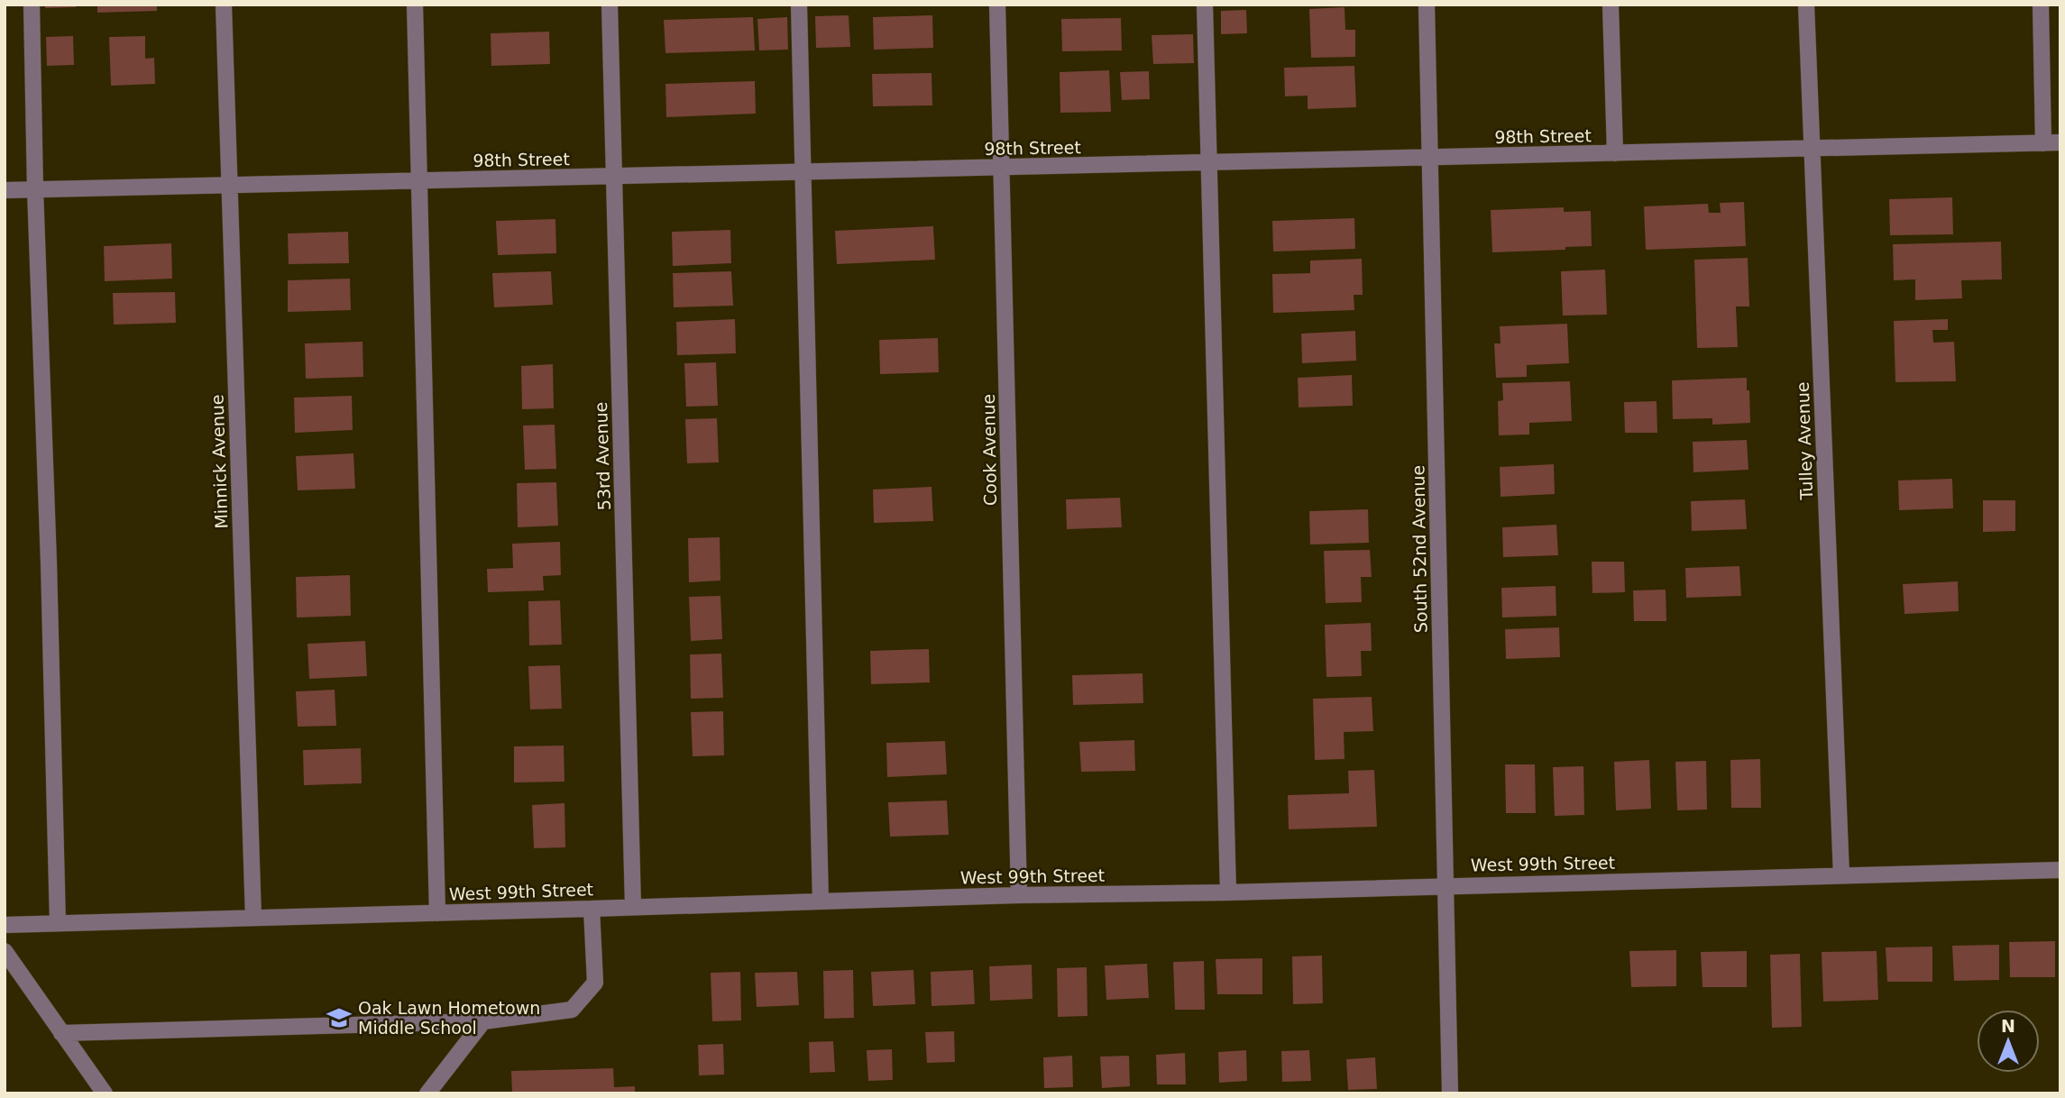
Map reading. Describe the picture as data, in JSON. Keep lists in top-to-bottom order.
{
  "streets": {
    "street": [
      "98th Street",
      "Tulley Avenue",
      "Cook Avenue",
      "53rd Avenue",
      "Minnick Avenue",
      "South 52nd Avenue",
      "West 99th Street"
    ]
  },
  "crossings": [
    ["98th Street", "Tulley Avenue"],
    ["98th Street", "Cook Avenue"],
    ["98th Street", "53rd Avenue"],
    ["98th Street", "Minnick Avenue"],
    ["98th Street", "South 52nd Avenue"],
    ["Tulley Avenue", "West 99th Street"],
    ["Cook Avenue", "West 99th Street"],
    ["53rd Avenue", "West 99th Street"],
    ["Minnick Avenue", "West 99th Street"],
    ["South 52nd Avenue", "West 99th Street"]
  ],
  "places": {
    "school or university": ["Oak Lawn Hometown Middle School"]
  },
  "north": "top"
}
